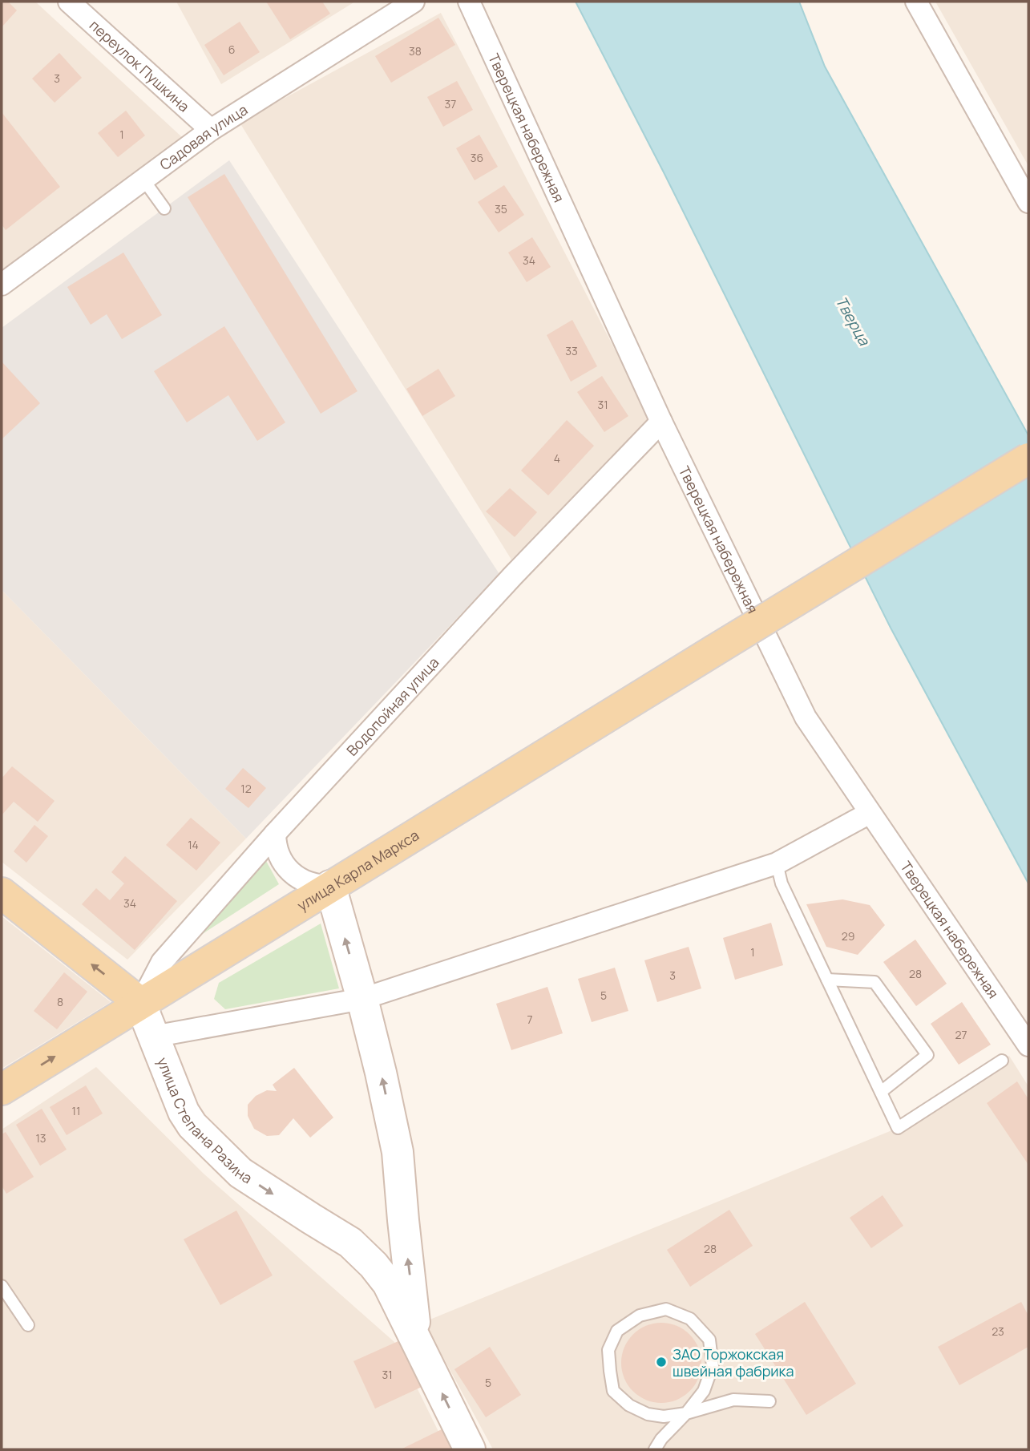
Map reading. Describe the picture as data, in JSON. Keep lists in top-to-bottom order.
{
  "streets": {
    "main road": ["улица Карла Маркса"],
    "street": [
      "переулок Пушкина",
      "Тверецкая набережная",
      "Садовая улица",
      "Водопойная улица",
      "улица Степана Разина"
    ]
  },
  "crossings": [
    ["переулок Пушкина", "Садовая улица"],
    ["Тверецкая набережная", "Водопойная улица"],
    ["Водопойная улица", "улица Карла Маркса"],
    ["Водопойная улица", "улица Степана Разина"],
    ["улица Карла Маркса", "улица Степана Разина"]
  ],
  "water": ["Тверца"],
  "places": ["ЗАО Торжокская швейная фабрика"],
  "house_numbers": [
    "6",
    "38",
    "3",
    "37",
    "1",
    "36",
    "35",
    "34",
    "33",
    "31",
    "4",
    "12",
    "14",
    "34",
    "29",
    "1",
    "28",
    "3",
    "5",
    "8",
    "7",
    "27",
    "11",
    "13",
    "28",
    "23",
    "31",
    "5"
  ]
}
